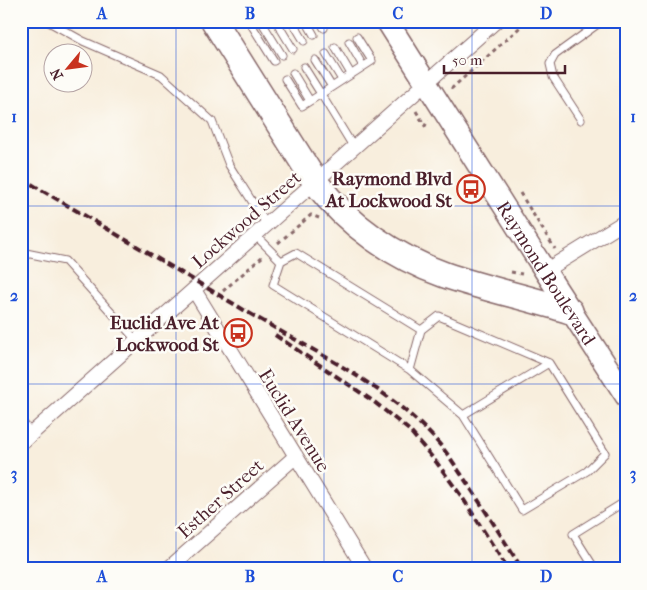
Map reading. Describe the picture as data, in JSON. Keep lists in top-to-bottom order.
{
  "streets": {
    "main road": ["Raymond Boulevard"],
    "street": ["Lockwood Street", "Euclid Avenue", "Esther Street"]
  },
  "crossings": [
    ["Lockwood Street", "Raymond Boulevard"],
    ["Lockwood Street", "Euclid Avenue"],
    ["Euclid Avenue", "Esther Street"]
  ],
  "places": {
    "bus stop": ["Raymond Blvd At Lockwood St", "Euclid Ave At Lockwood St"]
  },
  "scale_bar": "50 m",
  "north": "bottom left",
  "grid": {
    "columns": [
      "A",
      "B",
      "C",
      "D"
    ],
    "rows": ["1", "2", "3"]
  }
}
